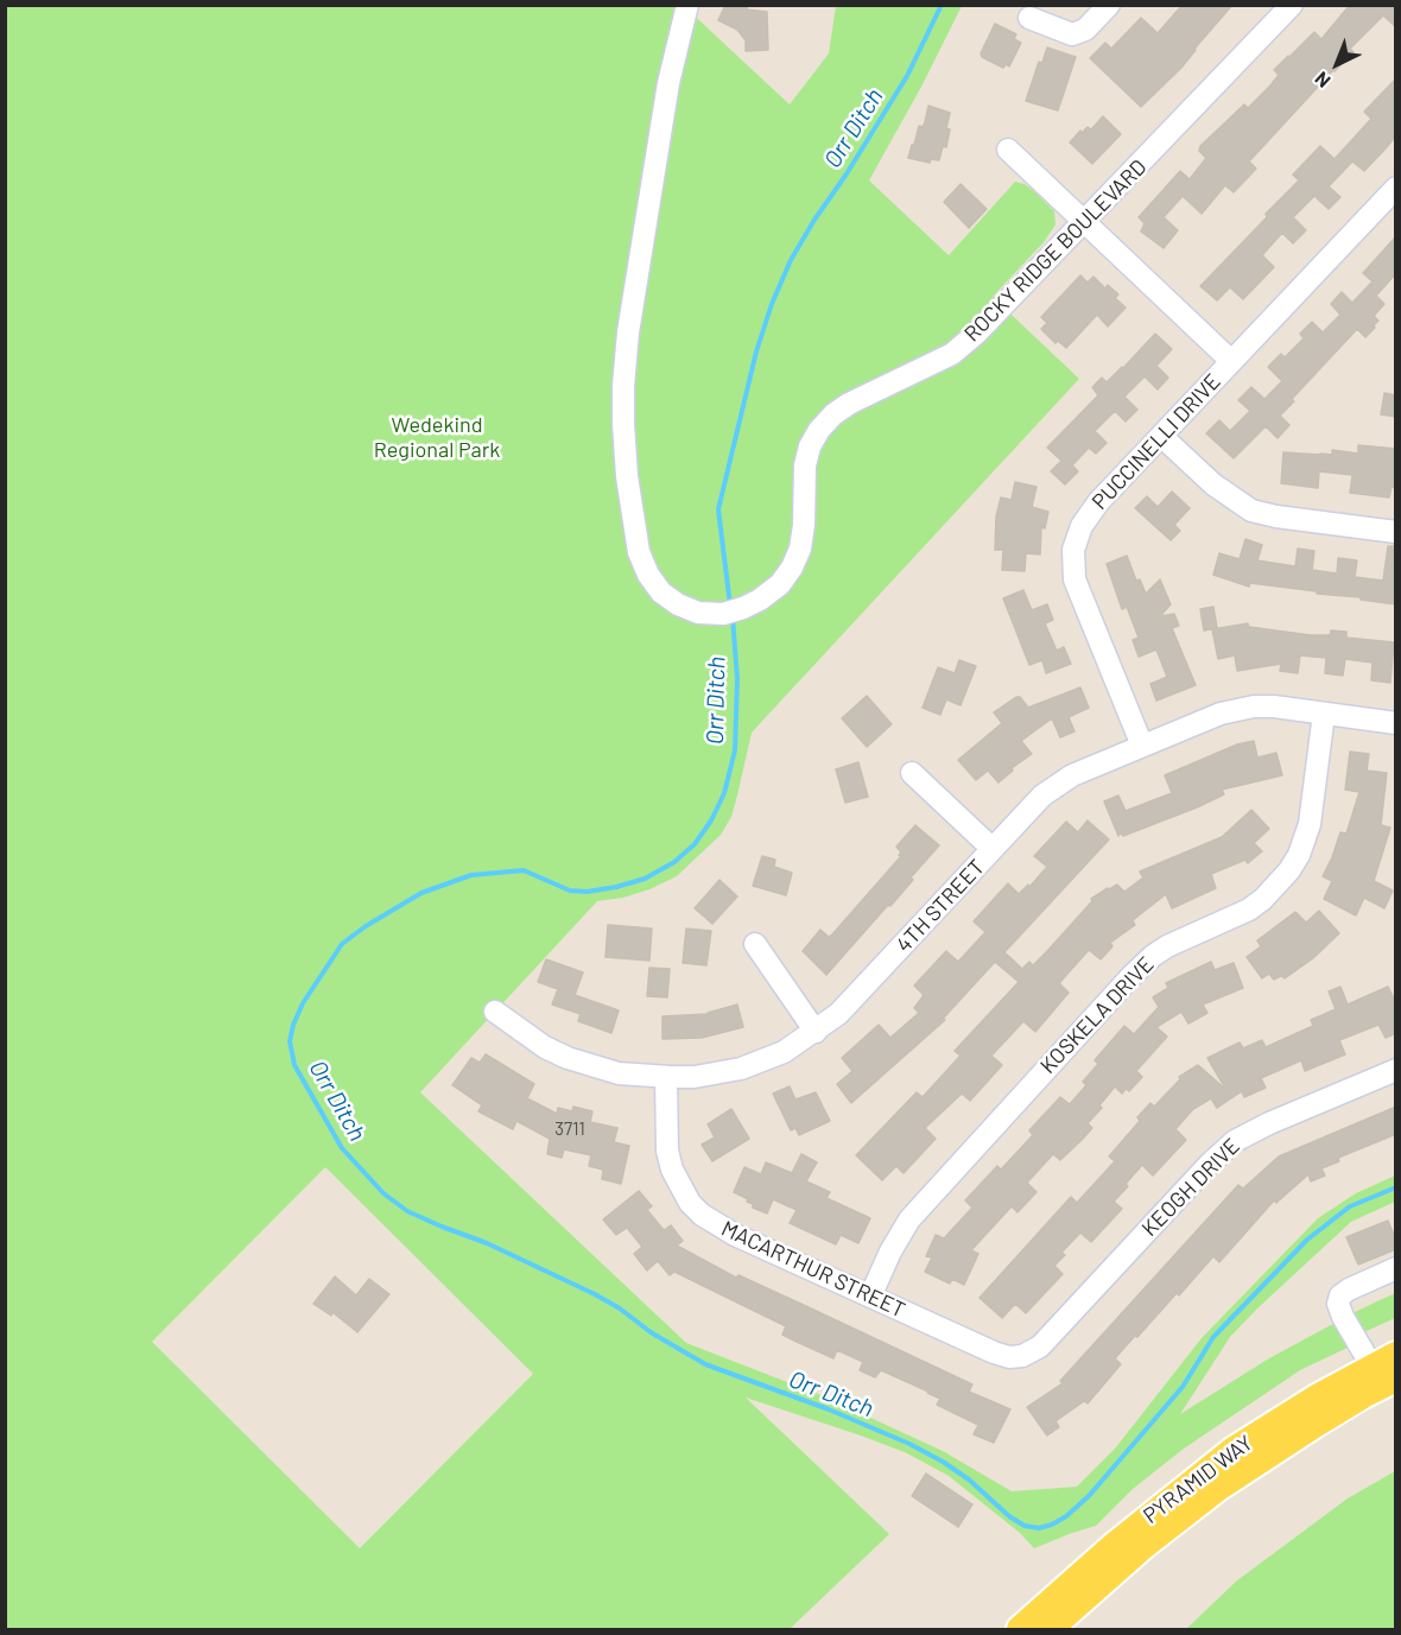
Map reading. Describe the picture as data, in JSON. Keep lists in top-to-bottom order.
{
  "streets": {
    "main road": ["PYRAMID WAY"],
    "street": [
      "ROCKY RIDGE BOULEVARD",
      "PUCCINELLI DRIVE",
      "4TH STREET",
      "KOSKELA DRIVE",
      "KEOGH DRIVE",
      "MACARTHUR STREET"
    ]
  },
  "crossings": [
    ["PUCCINELLI DRIVE", "4TH STREET"],
    ["4TH STREET", "KOSKELA DRIVE"],
    ["4TH STREET", "MACARTHUR STREET"],
    ["KOSKELA DRIVE", "MACARTHUR STREET"],
    ["KEOGH DRIVE", "MACARTHUR STREET"]
  ],
  "water": ["Orr Ditch"],
  "parks": ["Wedekind Regional Park"],
  "house_numbers": ["3711"],
  "north": "bottom left"
}
